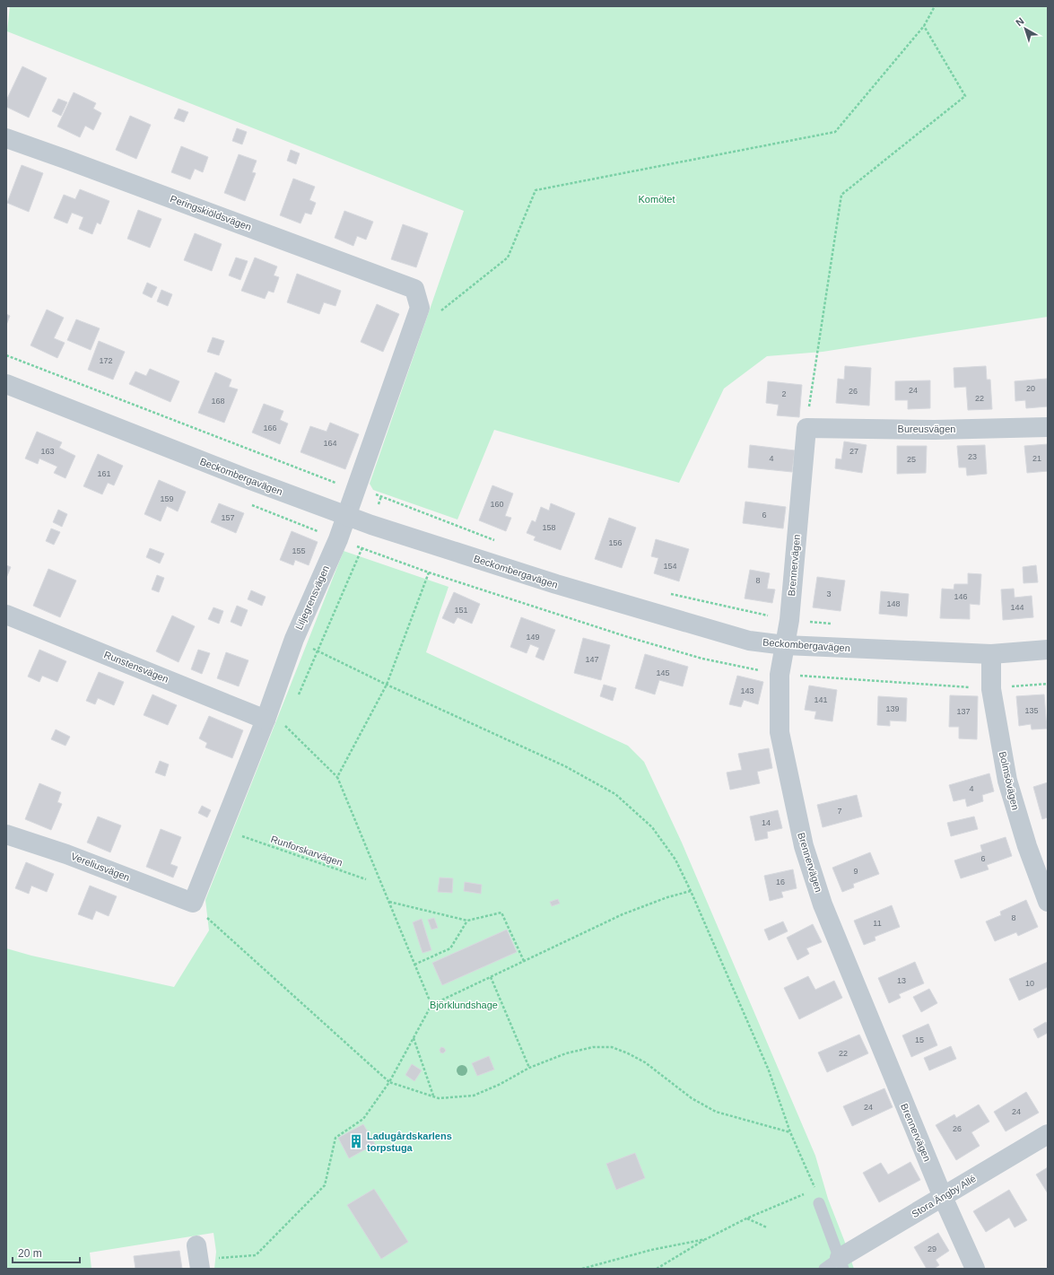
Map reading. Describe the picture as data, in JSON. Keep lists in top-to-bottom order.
{
  "streets": {
    "street": [
      "Peringskiöldsvägen",
      "Bureusvägen",
      "Beckombergavägen",
      "Brennervägen",
      "Liljegrensvägen",
      "Runstensvägen",
      "Bolmsövägen",
      "Vereliusvägen",
      "Stora Ängby Allé"
    ],
    "path": ["Runforskarvägen"]
  },
  "crossings": [
    ["Peringskiöldsvägen", "Liljegrensvägen"],
    ["Bureusvägen", "Brennervägen"],
    ["Beckombergavägen", "Brennervägen"],
    ["Beckombergavägen", "Liljegrensvägen"],
    ["Beckombergavägen", "Bolmsövägen"],
    ["Brennervägen", "Stora Ängby Allé"],
    ["Liljegrensvägen", "Runstensvägen"],
    ["Liljegrensvägen", "Vereliusvägen"]
  ],
  "parks": ["Komötet", "Björklundshage"],
  "places": {
    "building": ["Ladugårdskarlens torpstuga"]
  },
  "house_numbers": [
    "172",
    "20",
    "24",
    "26",
    "2",
    "22",
    "168",
    "166",
    "164",
    "163",
    "27",
    "23",
    "4",
    "21",
    "25",
    "161",
    "159",
    "160",
    "6",
    "157",
    "158",
    "156",
    "155",
    "154",
    "8",
    "3",
    "146",
    "148",
    "144",
    "151",
    "149",
    "147",
    "145",
    "143",
    "141",
    "139",
    "135",
    "137",
    "4",
    "7",
    "14",
    "6",
    "9",
    "16",
    "8",
    "11",
    "13",
    "10",
    "15",
    "22",
    "24",
    "24",
    "26",
    "29"
  ],
  "scale_bar": "20 m",
  "north": "top left"
}
